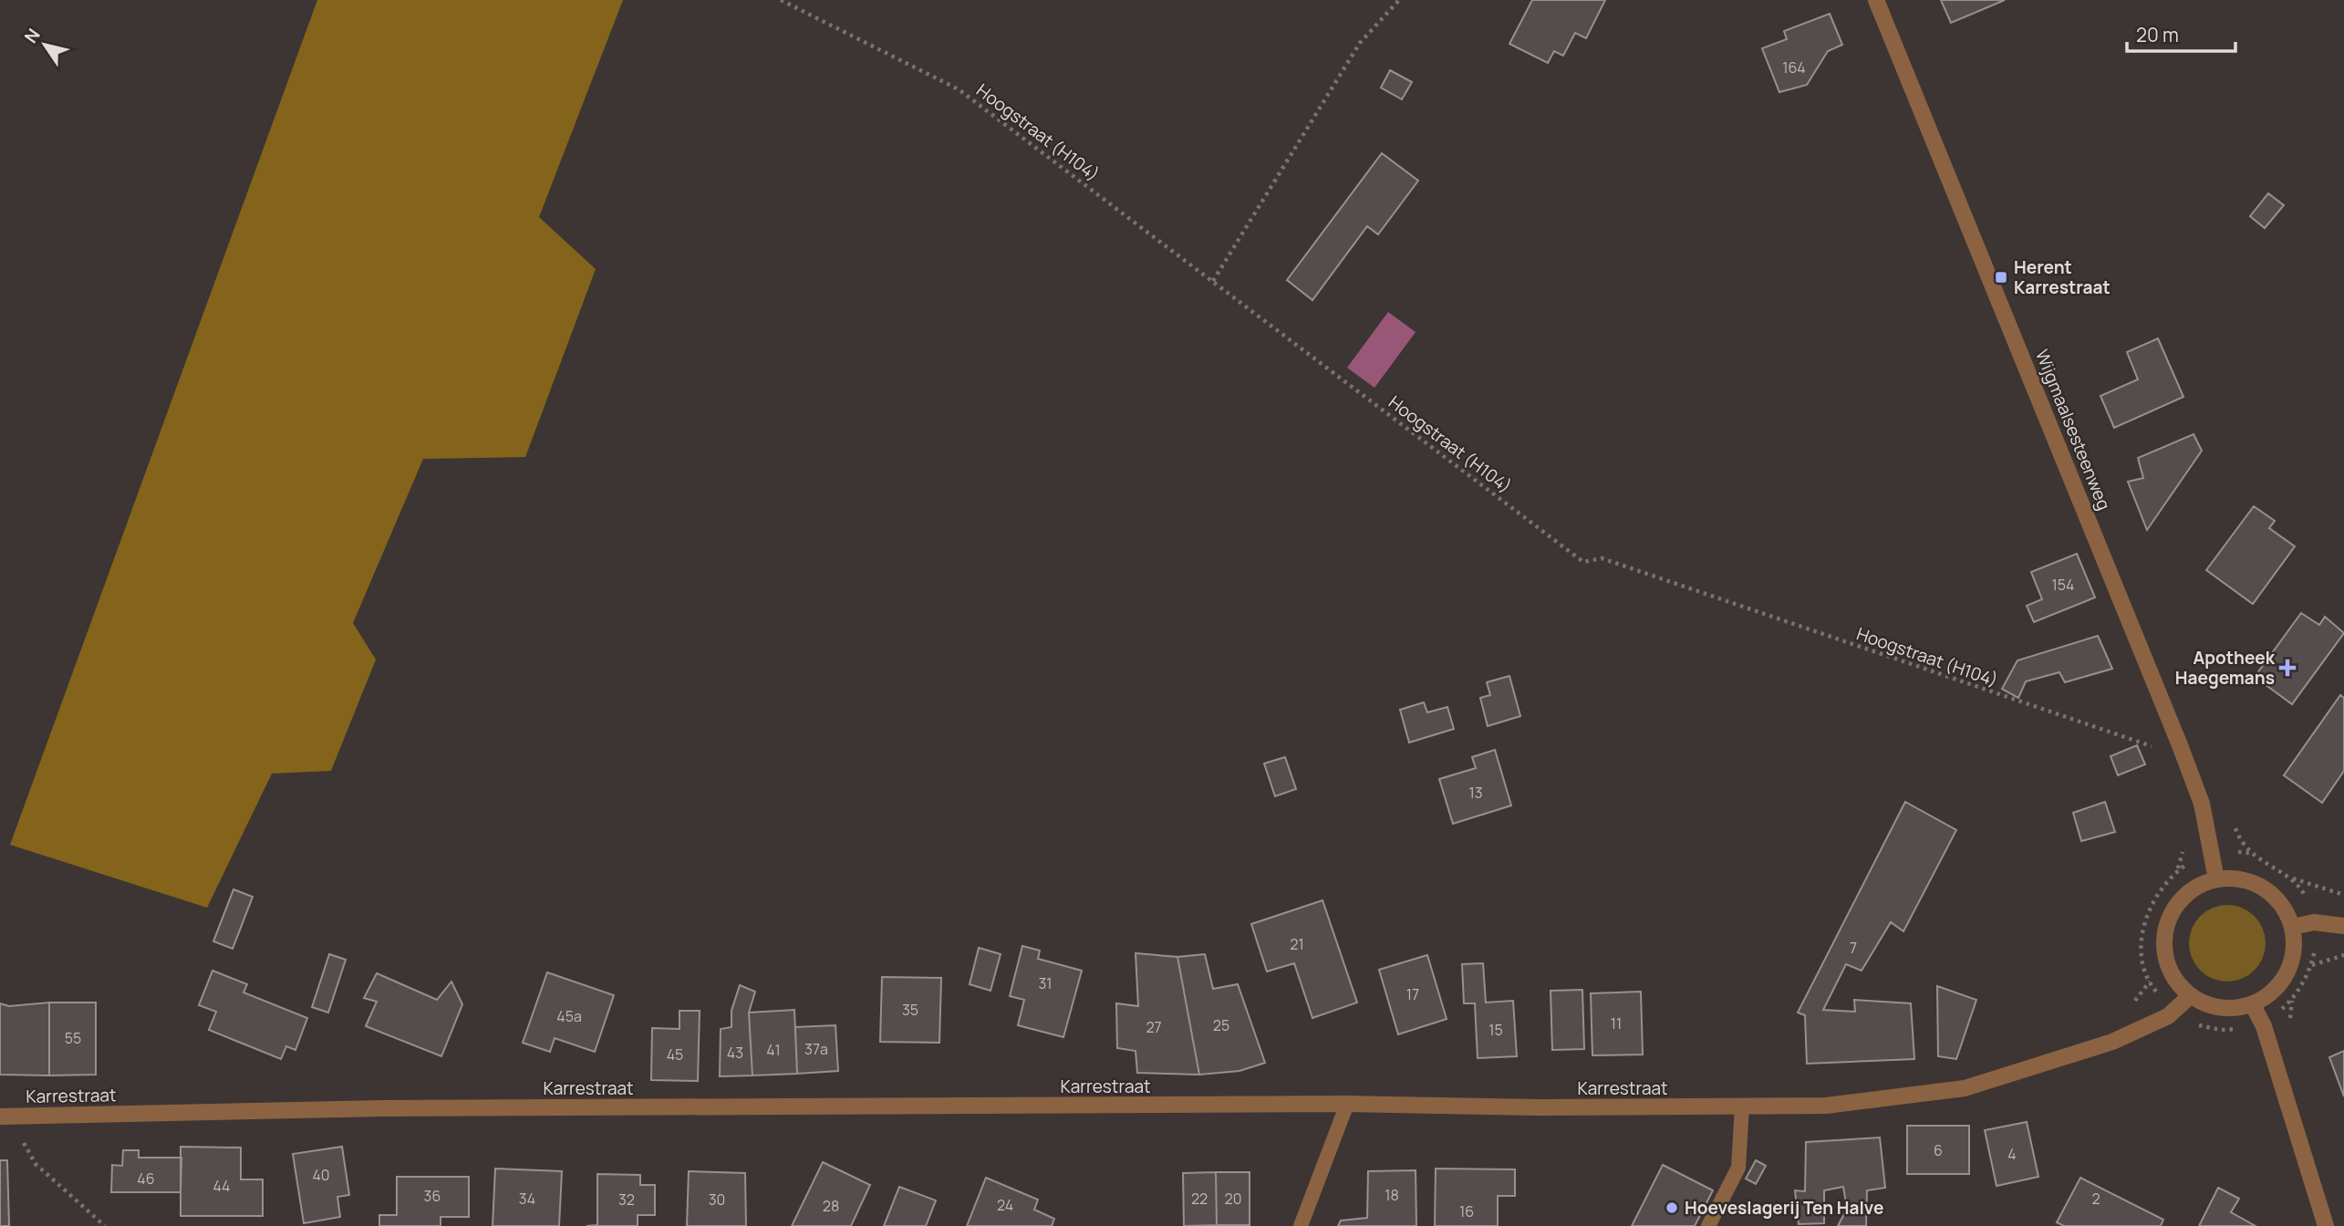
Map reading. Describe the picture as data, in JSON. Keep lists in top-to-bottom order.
{
  "streets": {
    "street": ["Wijgmaalsesteenweg", "Karrestraat"],
    "path": ["Hoogstraat (H104)"]
  },
  "crossings": [
    ["Hoogstraat (H104)", "Wijgmaalsesteenweg"],
    ["Wijgmaalsesteenweg", "Karrestraat"]
  ],
  "places": {
    "transit": ["Herent Karrestraat"],
    "health": ["Apotheek Haegemans"],
    "other": ["Hoeveslagerij Ten Halve"]
  },
  "house_numbers": [
    "164",
    "154",
    "13",
    "21",
    "7",
    "31",
    "17",
    "35",
    "45a",
    "11",
    "25",
    "27",
    "15",
    "55",
    "37a",
    "41",
    "43",
    "45",
    "6",
    "4",
    "40",
    "46",
    "44",
    "18",
    "36",
    "34",
    "22",
    "20",
    "2",
    "32",
    "30",
    "24",
    "28",
    "16"
  ],
  "scale_bar": "20 m",
  "north": "top left"
}
